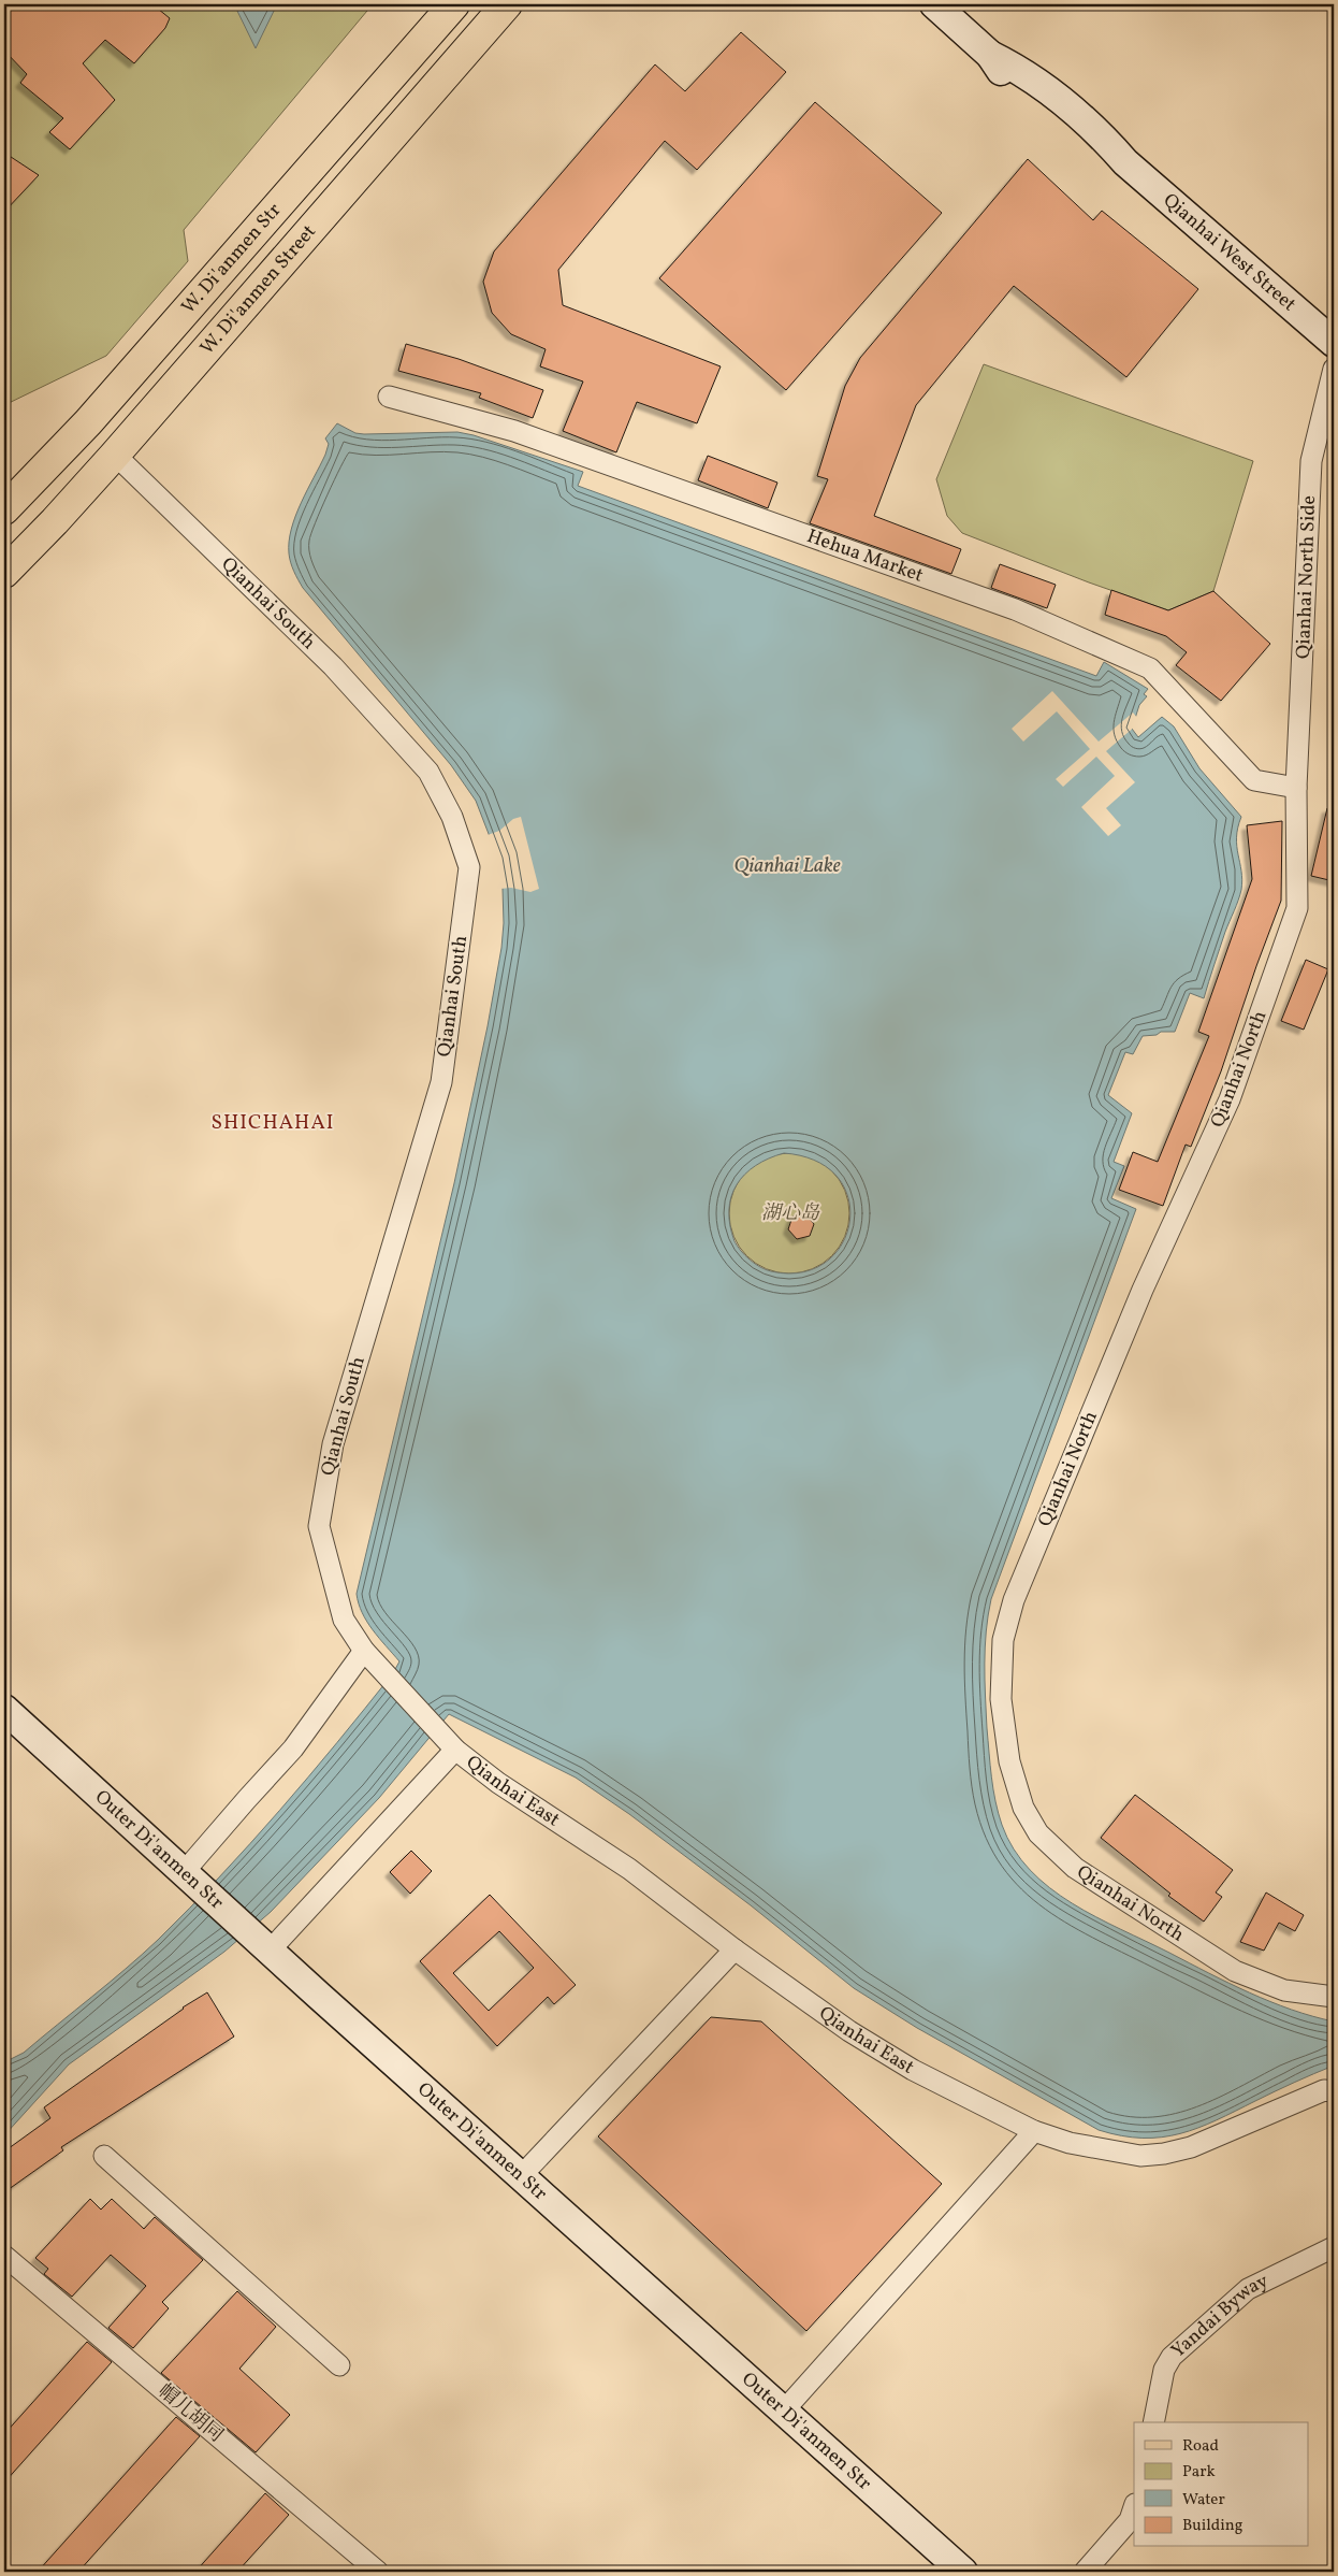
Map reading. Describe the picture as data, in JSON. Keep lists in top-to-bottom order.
{
  "streets": {
    "main road": [
      "Qianhai West Street",
      "W. Di'anmen Str",
      "W. Di'anmen Street",
      "Outer Di'anmen Str"
    ],
    "street": [
      "Hehua Market",
      "Qianhai North Side",
      "Qianhai South",
      "Qianhai North",
      "Qianhai East",
      "Yandai Byway",
      "帽儿胡同"
    ]
  },
  "crossings": [
    ["W. Di'anmen Street", "Qianhai South"],
    ["Hehua Market", "Qianhai North Side"],
    ["Hehua Market", "Qianhai North"],
    ["Qianhai North Side", "Qianhai North"],
    ["Qianhai South", "Qianhai East"]
  ],
  "districts": ["SHICHAHAI"],
  "water": ["Qianhai Lake"],
  "parks": ["湖心岛"],
  "legend": [
    "Road",
    "Park",
    "Water",
    "Building"
  ]
}
